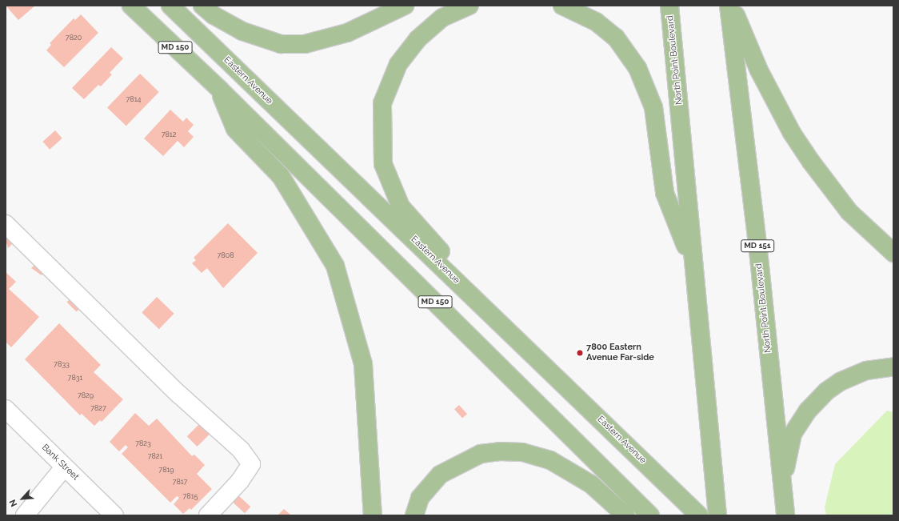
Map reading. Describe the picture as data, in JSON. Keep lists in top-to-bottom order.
{
  "streets": {
    "main road": [
      "MD 150",
      "North Point Boulevard",
      "Eastern Avenue",
      "MD 151"
    ],
    "street": ["Bank Street"]
  },
  "places": ["7800 Eastern Avenue Far-side"],
  "house_numbers": [
    "7820",
    "7814",
    "7812",
    "7808",
    "7833",
    "7831",
    "7829",
    "7827",
    "7823",
    "7821",
    "7819",
    "7817",
    "7815"
  ],
  "north": "bottom left"
}
